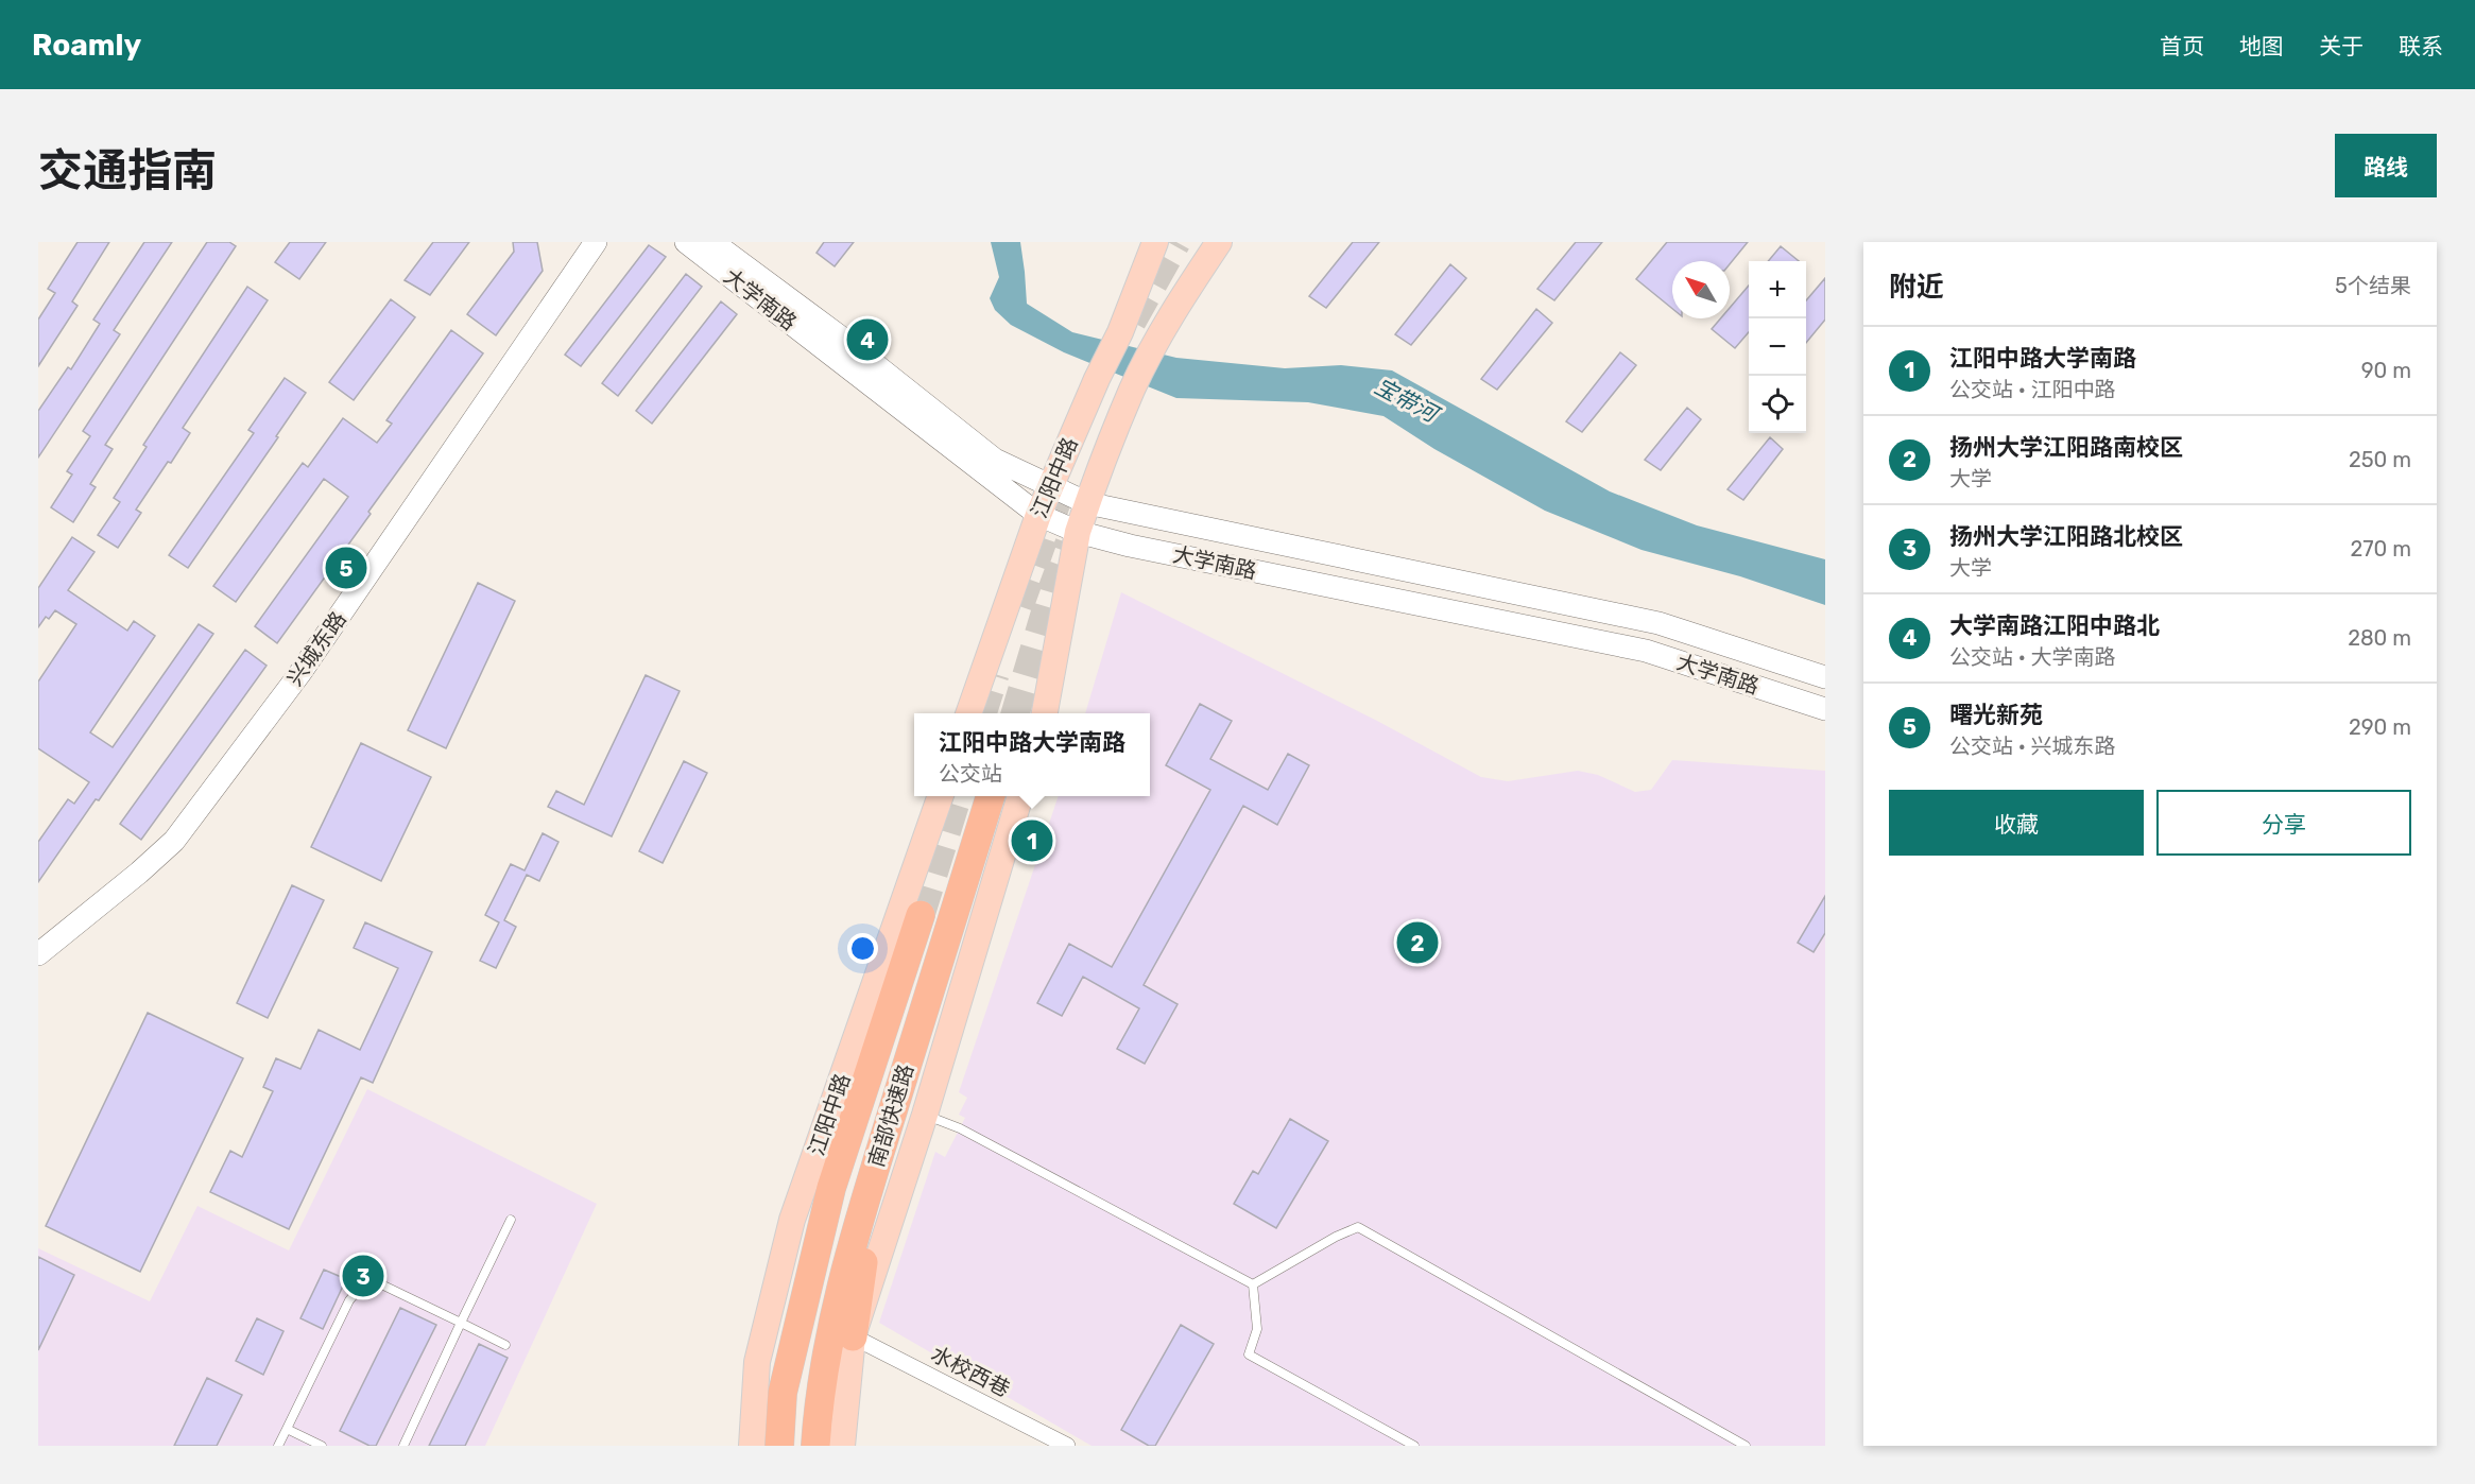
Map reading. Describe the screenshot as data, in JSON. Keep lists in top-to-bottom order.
{
  "streets": {
    "highway": ["南部快速路"],
    "main road": ["江阳中路"],
    "street": ["大学南路", "兴城东路", "水校西巷"]
  },
  "crossings": [
    ["大学南路", "江阳中路"]
  ],
  "water": ["宝带河"],
  "north": "top left",
  "page": {
    "header": "Roamly",
    "nav": [
      "首页",
      "地图",
      "关于",
      "联系"
    ],
    "title": "交通指南",
    "buttons": [
      "路线",
      ["收藏", "分享"]
    ],
    "heading": ["附近", "5个结果"],
    "map_buttons": ["+", "−"],
    "pins": [
      "4",
      "5",
      "1",
      "2",
      "3"
    ],
    "list": [
      {
        "mark": "1",
        "name": "江阳中路大学南路",
        "note": "公交站 · 江阳中路",
        "value": "90 m"
      },
      {
        "mark": "2",
        "name": "扬州大学江阳路南校区",
        "note": "大学",
        "value": "250 m"
      },
      {
        "mark": "3",
        "name": "扬州大学江阳路北校区",
        "note": "大学",
        "value": "270 m"
      },
      {
        "mark": "4",
        "name": "大学南路江阳中路北",
        "note": "公交站 · 大学南路",
        "value": "280 m"
      },
      {
        "mark": "5",
        "name": "曙光新苑",
        "note": "公交站 · 兴城东路",
        "value": "290 m"
      }
    ],
    "popup": ["江阳中路大学南路", "公交站"]
  }
}
